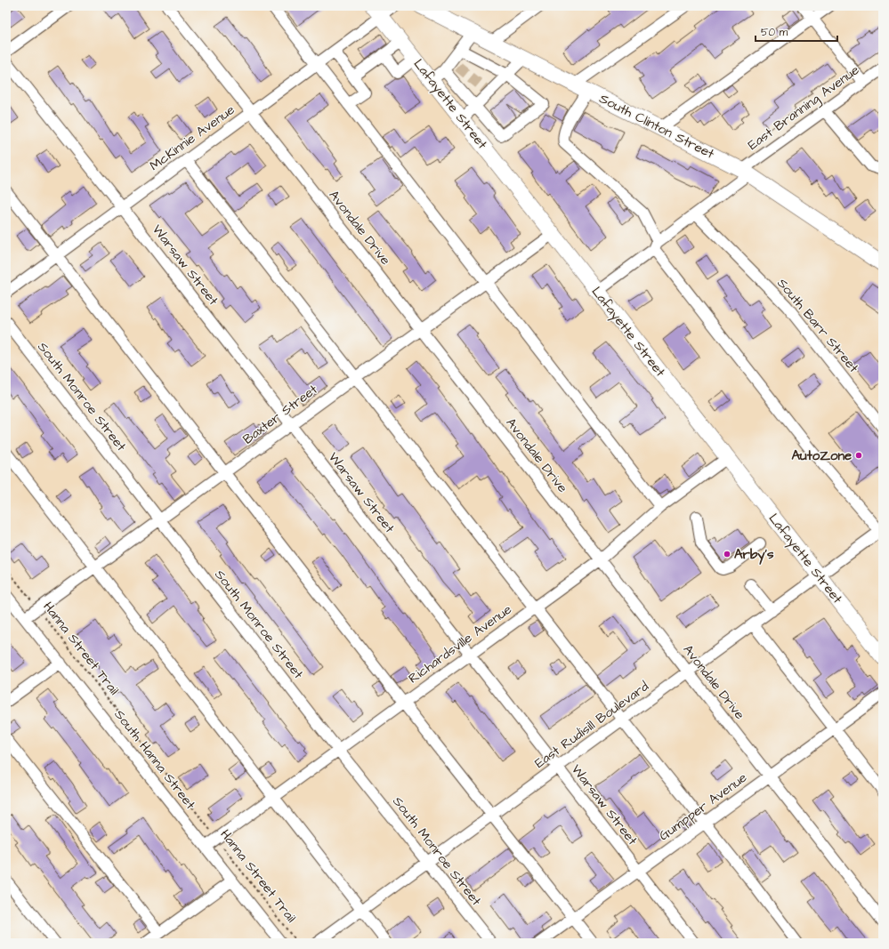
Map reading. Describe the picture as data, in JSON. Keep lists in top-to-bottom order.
{
  "streets": {
    "highway": ["Lafayette Street", "South Clinton Street"],
    "street": [
      "East Branning Avenue",
      "McKinnie Avenue",
      "Avondale Drive",
      "Warsaw Street",
      "South Barr Street",
      "South Monroe Street",
      "Baxter Street",
      "Richardsville Avenue",
      "East Rudisill Boulevard",
      "South Hanna Street",
      "Gumpper Avenue"
    ],
    "path": ["Hanna Street Trail"]
  },
  "crossings": [
    ["Lafayette Street", "East Branning Avenue"],
    ["Lafayette Street", "McKinnie Avenue"],
    ["Lafayette Street", "Baxter Street"],
    ["Lafayette Street", "Richardsville Avenue"],
    ["Lafayette Street", "East Rudisill Boulevard"],
    ["East Branning Avenue", "South Clinton Street"],
    ["East Branning Avenue", "South Barr Street"],
    ["McKinnie Avenue", "Avondale Drive"],
    ["McKinnie Avenue", "Warsaw Street"],
    ["Avondale Drive", "Baxter Street"],
    ["Avondale Drive", "Richardsville Avenue"],
    ["Avondale Drive", "East Rudisill Boulevard"],
    ["Avondale Drive", "Gumpper Avenue"],
    ["Warsaw Street", "Baxter Street"],
    ["Warsaw Street", "Richardsville Avenue"],
    ["Warsaw Street", "East Rudisill Boulevard"],
    ["Warsaw Street", "Gumpper Avenue"],
    ["South Monroe Street", "Baxter Street"],
    ["South Monroe Street", "Richardsville Avenue"],
    ["South Monroe Street", "East Rudisill Boulevard"],
    ["Baxter Street", "Hanna Street Trail"],
    ["Baxter Street", "South Hanna Street"],
    ["Richardsville Avenue", "Hanna Street Trail"],
    ["Richardsville Avenue", "South Hanna Street"]
  ],
  "places": ["AutoZone", "Arby's"],
  "scale_bar": "50 m"
}
